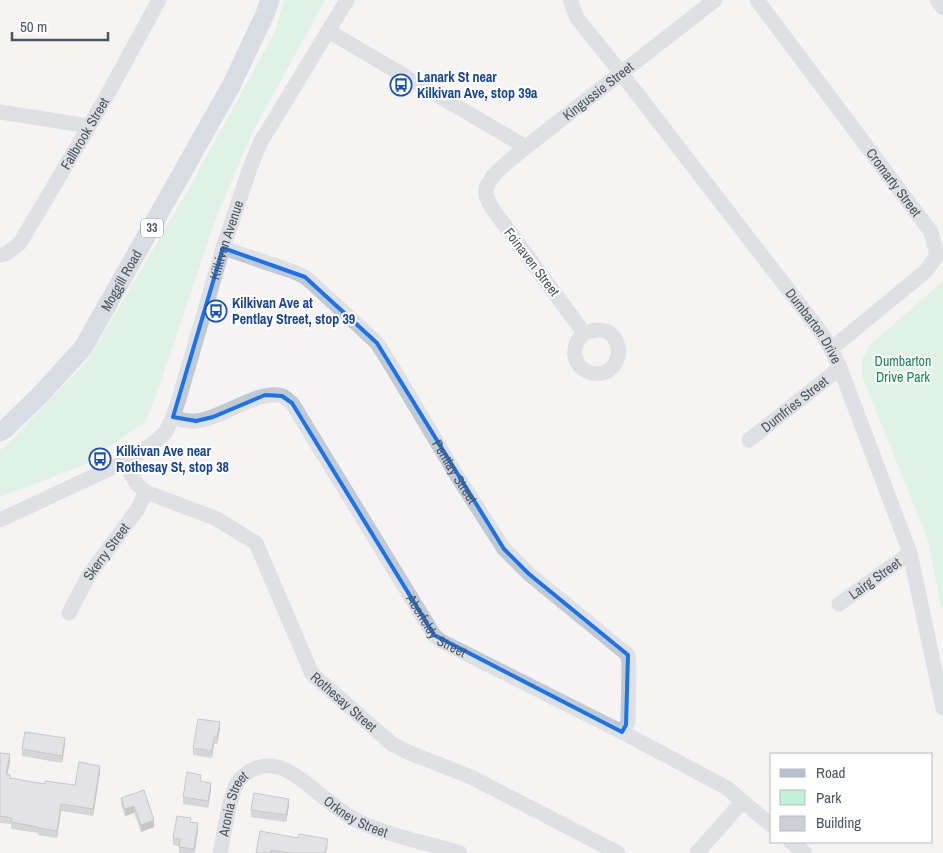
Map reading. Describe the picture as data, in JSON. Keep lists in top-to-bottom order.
{
  "streets": {
    "main road": ["33", "Moggill Road"],
    "street": [
      "Kingussie Street",
      "Fallbrook Street",
      "Cromarty Street",
      "Kilkivan Avenue",
      "Foinaven Street",
      "Dumbarton Drive",
      "Dumfries Street",
      "Pentlay Street",
      "Skerry Street",
      "Lairg Street",
      "Aberfeldy Street",
      "Rothesay Street",
      "Aronia Street",
      "Orkney Street"
    ]
  },
  "crossings": [
    ["Kingussie Street", "Foinaven Street"],
    ["Kingussie Street", "Dumbarton Drive"],
    ["Cromarty Street", "Dumbarton Drive"],
    ["Kilkivan Avenue", "Pentlay Street"],
    ["Kilkivan Avenue", "Aberfeldy Street"],
    ["Dumbarton Drive", "Dumfries Street"],
    ["Dumbarton Drive", "Lairg Street"],
    ["Pentlay Street", "Aberfeldy Street"],
    ["Skerry Street", "Rothesay Street"],
    ["Aronia Street", "Orkney Street"]
  ],
  "parks": ["Dumbarton Drive Park"],
  "places": {
    "bus stop": ["Lanark St near Kilkivan Ave, stop 39a", "Kilkivan Ave at Pentlay Street, stop 39", "Kilkivan Ave near Rothesay St, stop 38"]
  },
  "legend": ["Road", "Park", "Building"],
  "scale_bar": "50 m"
}
